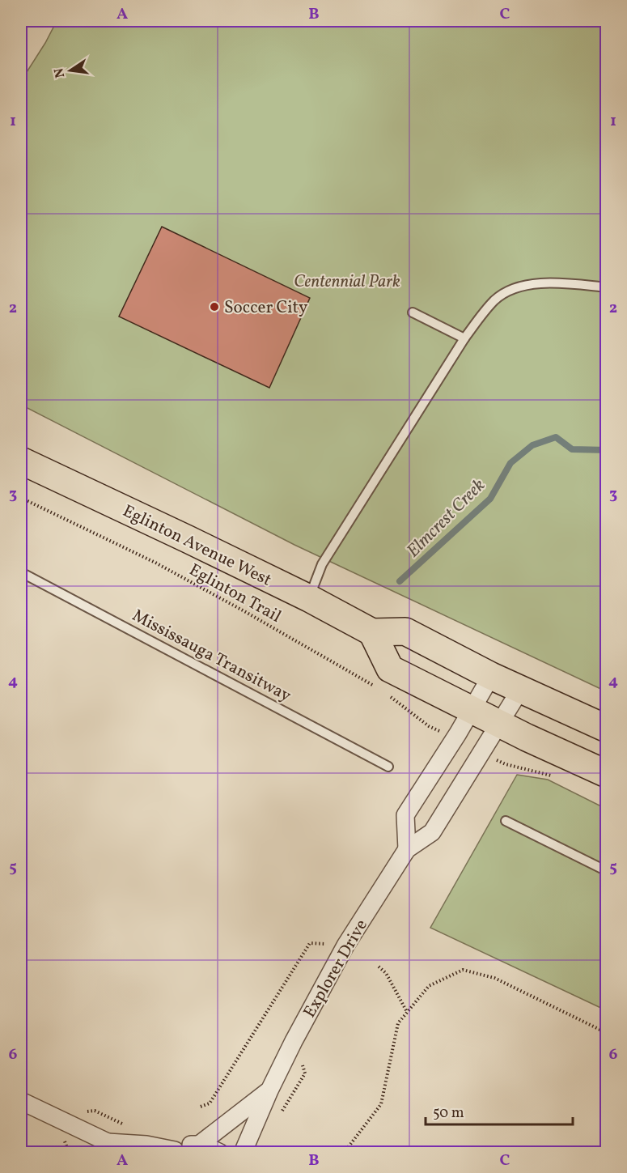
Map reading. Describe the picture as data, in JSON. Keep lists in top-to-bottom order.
{
  "streets": {
    "main road": ["Eglinton Avenue West"],
    "street": ["Explorer Drive"],
    "lane": ["Mississauga Transitway"],
    "path": ["Eglinton Trail"]
  },
  "crossings": [
    ["Eglinton Avenue West", "Explorer Drive"]
  ],
  "water": ["Elmcrest Creek"],
  "parks": ["Centennial Park"],
  "places": ["Soccer City"],
  "scale_bar": "50 m",
  "north": "left",
  "grid": {
    "columns": ["A", "B", "C"],
    "rows": [
      "1",
      "2",
      "3",
      "4",
      "5",
      "6"
    ]
  }
}
